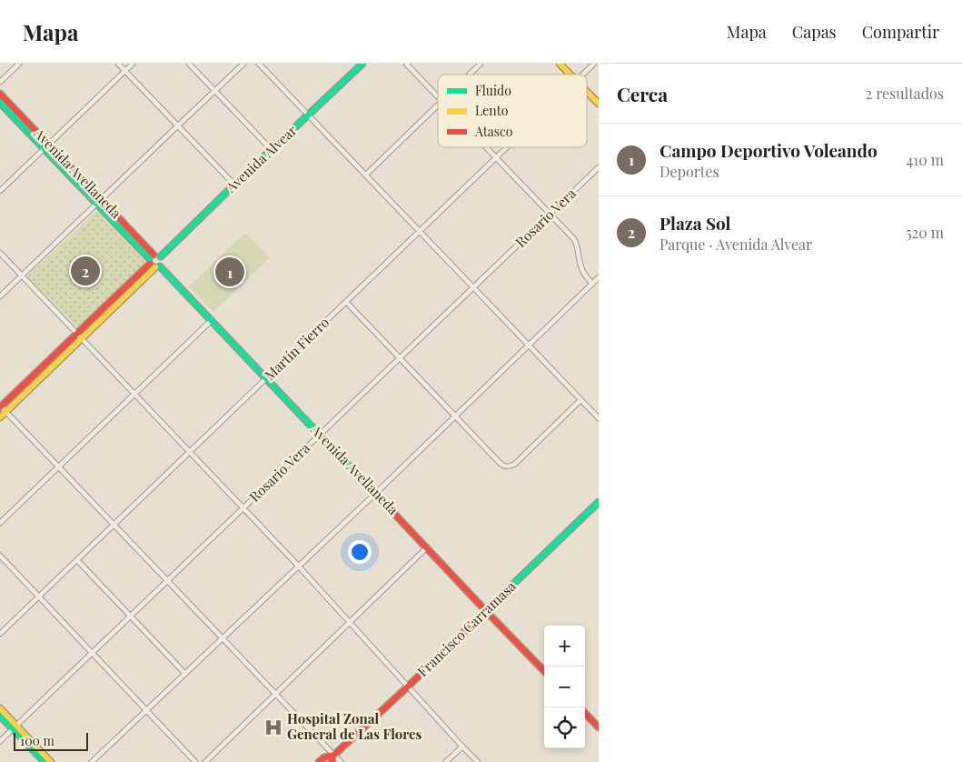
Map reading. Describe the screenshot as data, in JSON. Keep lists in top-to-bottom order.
{
  "streets": {
    "street": [
      "Avenida Alvear",
      "Avenida Avellaneda",
      "Rosario Vera",
      "Martín Fierro",
      "Francisco Carramasa"
    ]
  },
  "crossings": [
    ["Avenida Alvear", "Avenida Avellaneda"],
    ["Avenida Avellaneda", "Rosario Vera"],
    ["Avenida Avellaneda", "Martín Fierro"],
    ["Avenida Avellaneda", "Francisco Carramasa"]
  ],
  "places": {
    "hospital": ["Hospital Zonal General de Las Flores"]
  },
  "legend": ["Fluido", "Lento", "Atasco"],
  "scale_bar": "100 m",
  "page": {
    "header": "Mapa",
    "nav": ["Mapa", "Capas", "Compartir"],
    "heading": ["Cerca", "2 resultados"],
    "list": [
      {
        "mark": "1",
        "name": "Campo Deportivo Voleando",
        "note": "Deportes",
        "value": "410 m"
      },
      {
        "mark": "2",
        "name": "Plaza Sol",
        "note": "Parque · Avenida Alvear",
        "value": "520 m"
      }
    ],
    "pins": ["2", "1"],
    "map_buttons": ["+", "−"],
    "scale": "100 m"
  }
}
